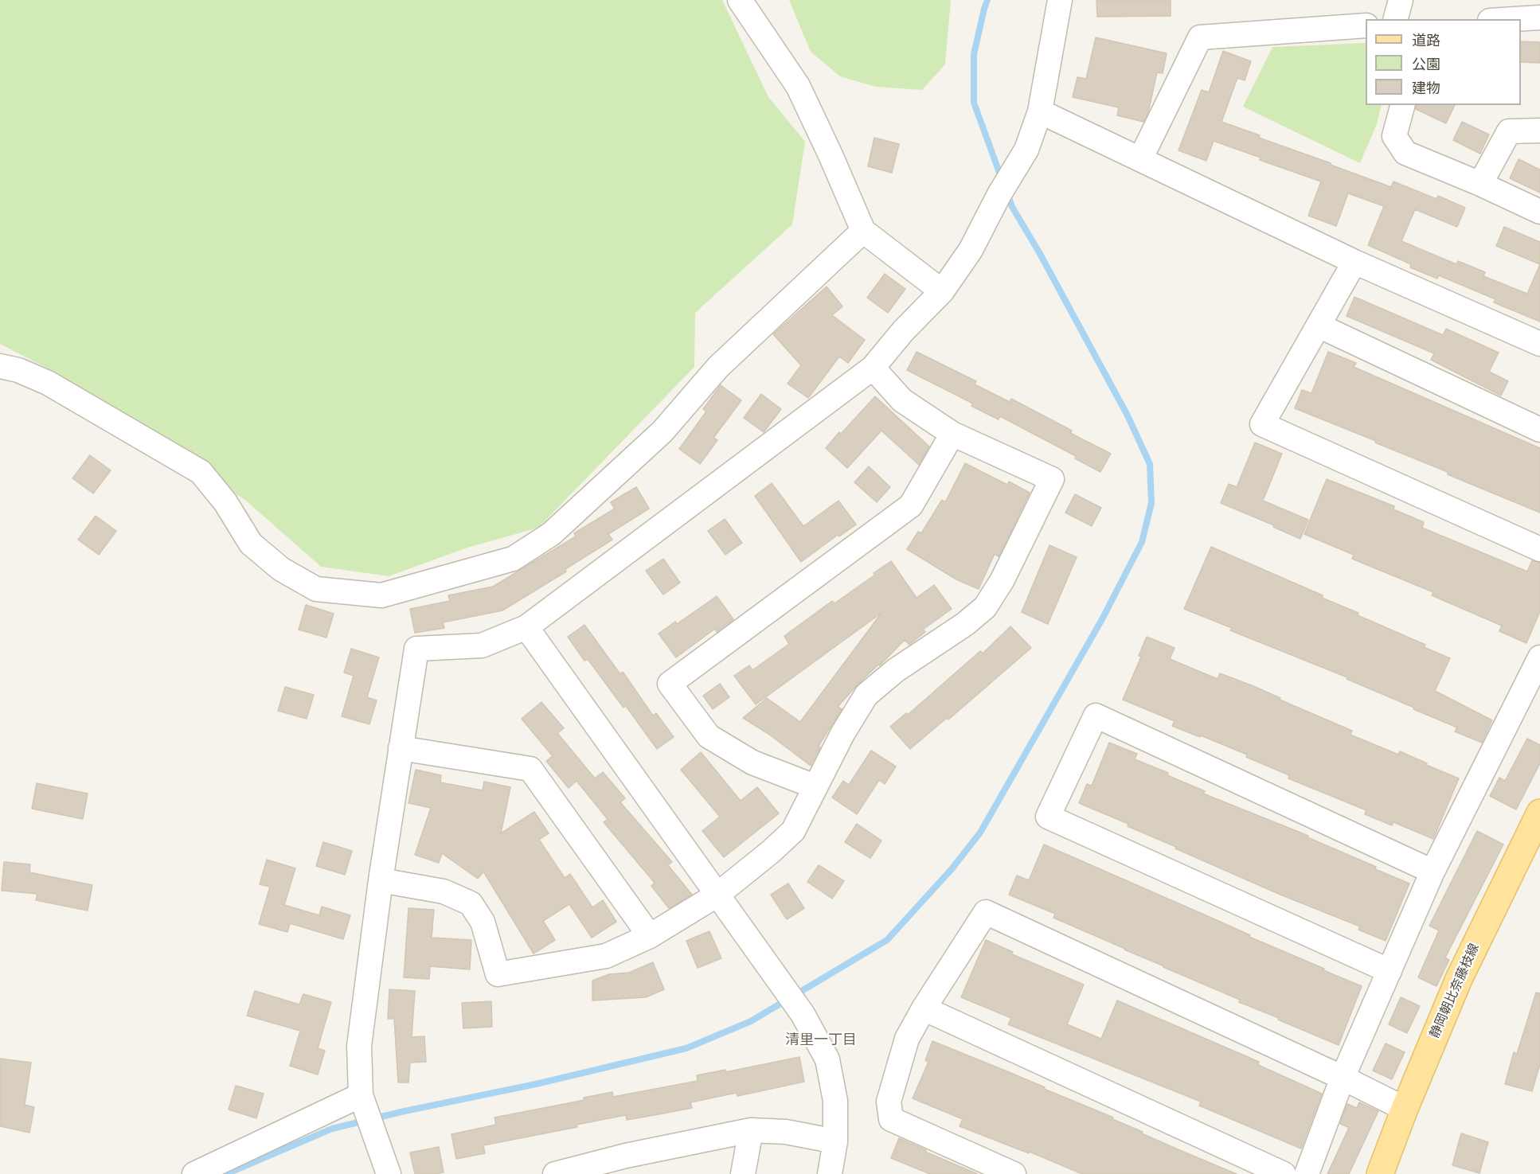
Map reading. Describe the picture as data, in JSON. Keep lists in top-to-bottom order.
{
  "streets": {
    "main road": ["静岡朝比奈藤枝線"]
  },
  "districts": ["清里一丁目"],
  "legend": ["道路", "公園", "建物"]
}
